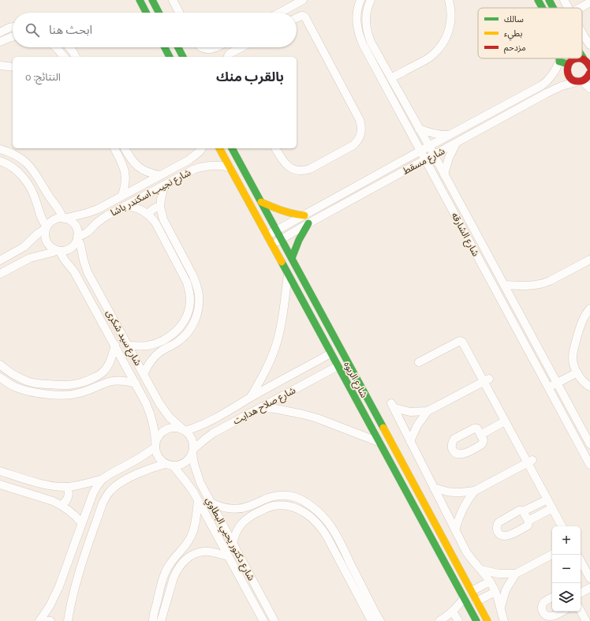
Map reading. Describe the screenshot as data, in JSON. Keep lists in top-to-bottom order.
{
  "streets": {
    "street": [
      "شارع مسقط",
      "شارع نجيب اسكندر باشا",
      "شارع الشارقه",
      "شارع سيد شكرى",
      "شارع الربوه",
      "شارع صلاح هدايت",
      "شارع دكتور يحيي البطاوي"
    ]
  },
  "crossings": [
    ["شارع مسقط", "شارع الشارقه"],
    ["شارع مسقط", "شارع الربوه"],
    ["شارع نجيب اسكندر باشا", "شارع سيد شكرى"],
    ["شارع نجيب اسكندر باشا", "شارع الربوه"],
    ["شارع سيد شكرى", "شارع صلاح هدايت"],
    ["شارع سيد شكرى", "شارع دكتور يحيي البطاوي"],
    ["شارع الربوه", "شارع صلاح هدايت"],
    ["شارع صلاح هدايت", "شارع دكتور يحيي البطاوي"]
  ],
  "legend": ["سالك", "بطيء", "مزدحم"],
  "page": {
    "search": "ابحث هنا",
    "heading": ["بالقرب منك", "النتائج: 0"],
    "map_buttons": ["+", "−"]
  }
}
